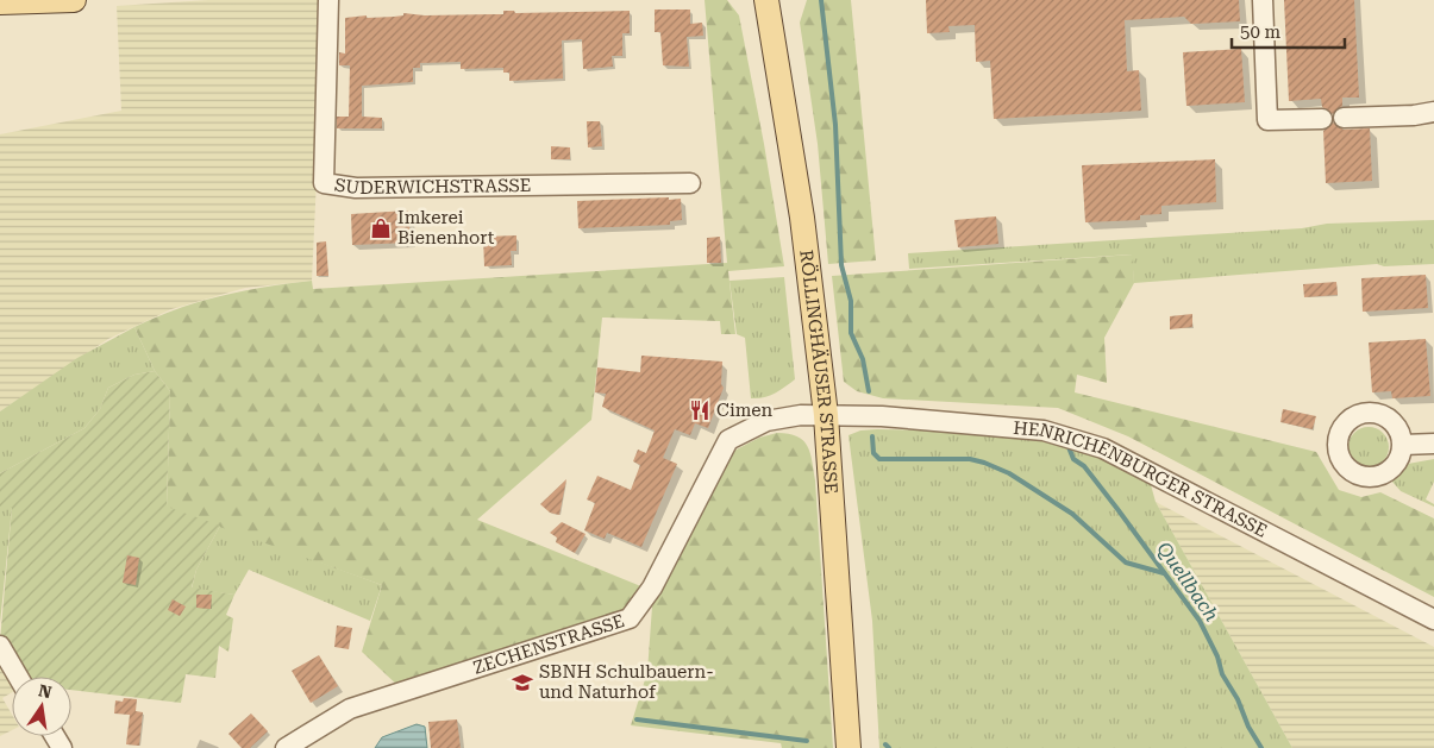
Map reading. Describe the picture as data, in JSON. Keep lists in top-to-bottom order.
{
  "streets": {
    "main road": ["RÖLLINGHÄUSER STRASSE"],
    "street": ["SUDERWICHSTRASSE", "HENRICHENBURGER STRASSE", "ZECHENSTRASSE"]
  },
  "crossings": [
    ["RÖLLINGHÄUSER STRASSE", "HENRICHENBURGER STRASSE"],
    ["RÖLLINGHÄUSER STRASSE", "ZECHENSTRASSE"],
    ["HENRICHENBURGER STRASSE", "ZECHENSTRASSE"]
  ],
  "water": ["Quellbach"],
  "places": {
    "shop": ["Imkerei Bienenhort"],
    "restaurant": ["Cimen"],
    "school or university": ["SBNH Schulbauern- und Naturhof"]
  },
  "scale_bar": "50 m",
  "north": "top"
}
